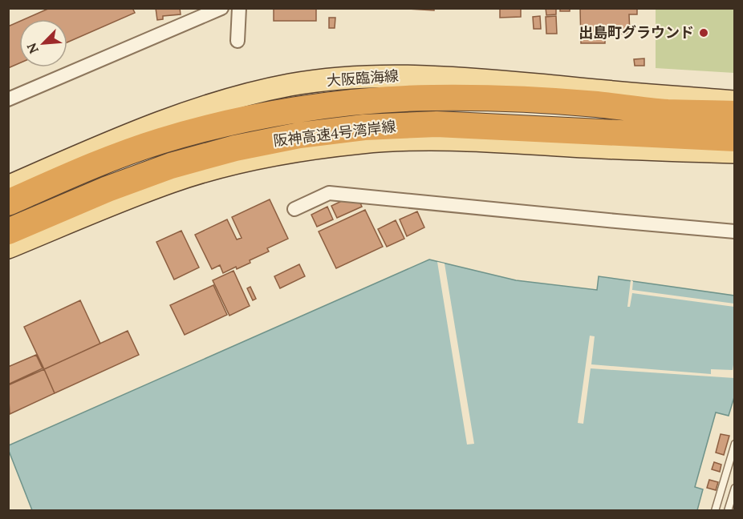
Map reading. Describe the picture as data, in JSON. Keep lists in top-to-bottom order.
{
  "streets": {
    "highway": ["阪神高速4号湾岸線"],
    "main road": ["大阪臨海線"]
  },
  "places": ["出島町グラウンド"],
  "north": "bottom left"
}
